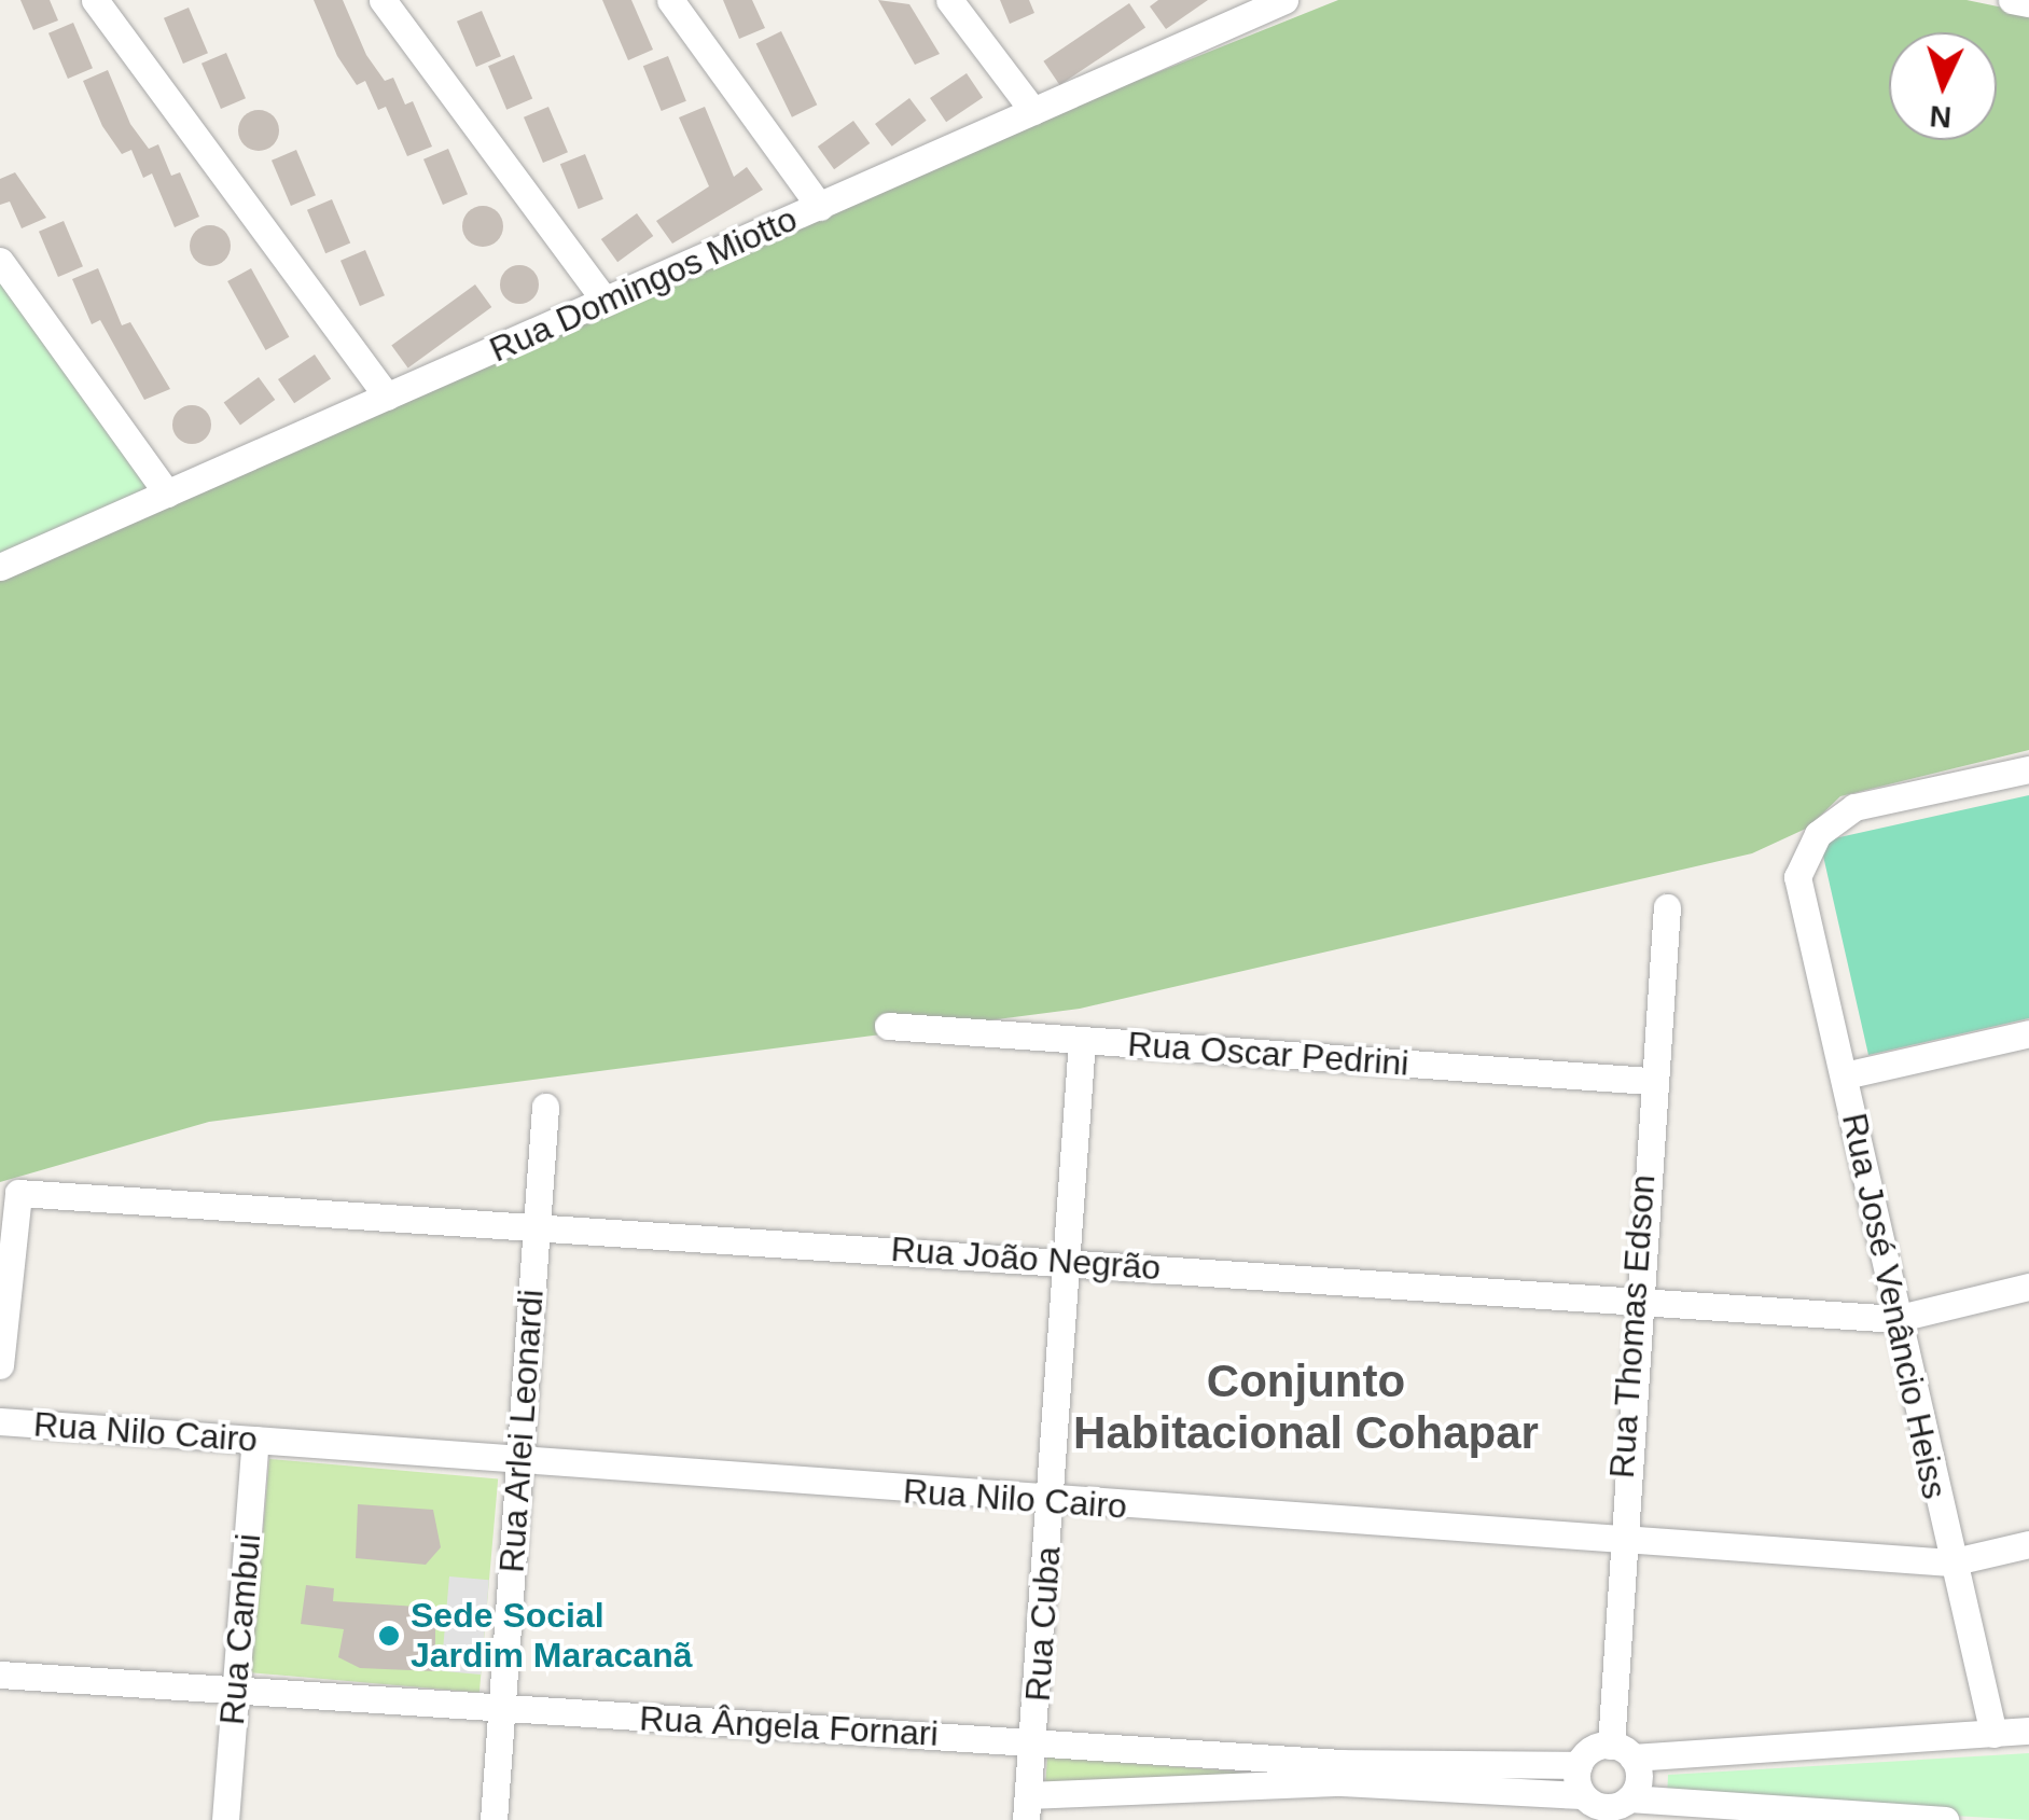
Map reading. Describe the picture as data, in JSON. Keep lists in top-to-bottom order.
{
  "streets": {
    "street": [
      "Rua Domingos Miotto",
      "Rua Oscar Pedrini",
      "Rua João Negrão",
      "Rua José Venâncio Heiss",
      "Rua Thomas Edson",
      "Rua Arlei Leonardi",
      "Rua Nilo Cairo",
      "Rua Cuba",
      "Rua Cambui",
      "Rua Ângela Fornari"
    ]
  },
  "crossings": [
    ["Rua Oscar Pedrini", "Rua Thomas Edson"],
    ["Rua Oscar Pedrini", "Rua Cuba"],
    ["Rua João Negrão", "Rua José Venâncio Heiss"],
    ["Rua João Negrão", "Rua Thomas Edson"],
    ["Rua João Negrão", "Rua Arlei Leonardi"],
    ["Rua João Negrão", "Rua Cuba"],
    ["Rua José Venâncio Heiss", "Rua Nilo Cairo"],
    ["Rua Thomas Edson", "Rua Nilo Cairo"],
    ["Rua Thomas Edson", "Rua Ângela Fornari"],
    ["Rua Arlei Leonardi", "Rua Nilo Cairo"],
    ["Rua Arlei Leonardi", "Rua Ângela Fornari"],
    ["Rua Nilo Cairo", "Rua Cuba"],
    ["Rua Nilo Cairo", "Rua Cambui"],
    ["Rua Cuba", "Rua Ângela Fornari"],
    ["Rua Cambui", "Rua Ângela Fornari"]
  ],
  "districts": ["Conjunto Habitacional Cohapar"],
  "places": ["Sede Social Jardim Maracanã"],
  "north": "bottom"
}
